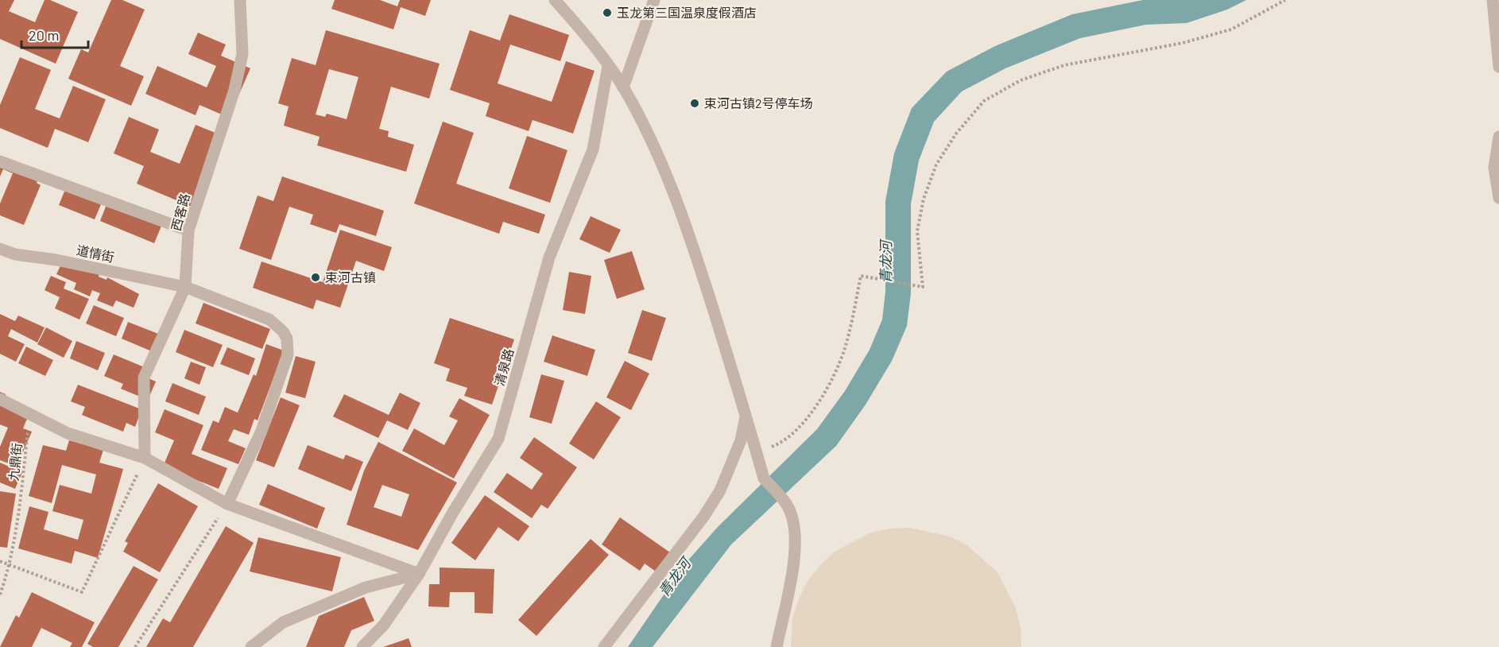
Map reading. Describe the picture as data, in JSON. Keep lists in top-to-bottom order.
{
  "streets": {
    "street": ["西客路", "道情街", "清泉路"],
    "path": ["九鼎街"]
  },
  "crossings": [
    ["西客路", "道情街"]
  ],
  "water": ["青龙河"],
  "places": ["玉龙第三国温泉度假酒店", "束河古镇2号停车场", "束河古镇"],
  "scale_bar": "20 m"
}
